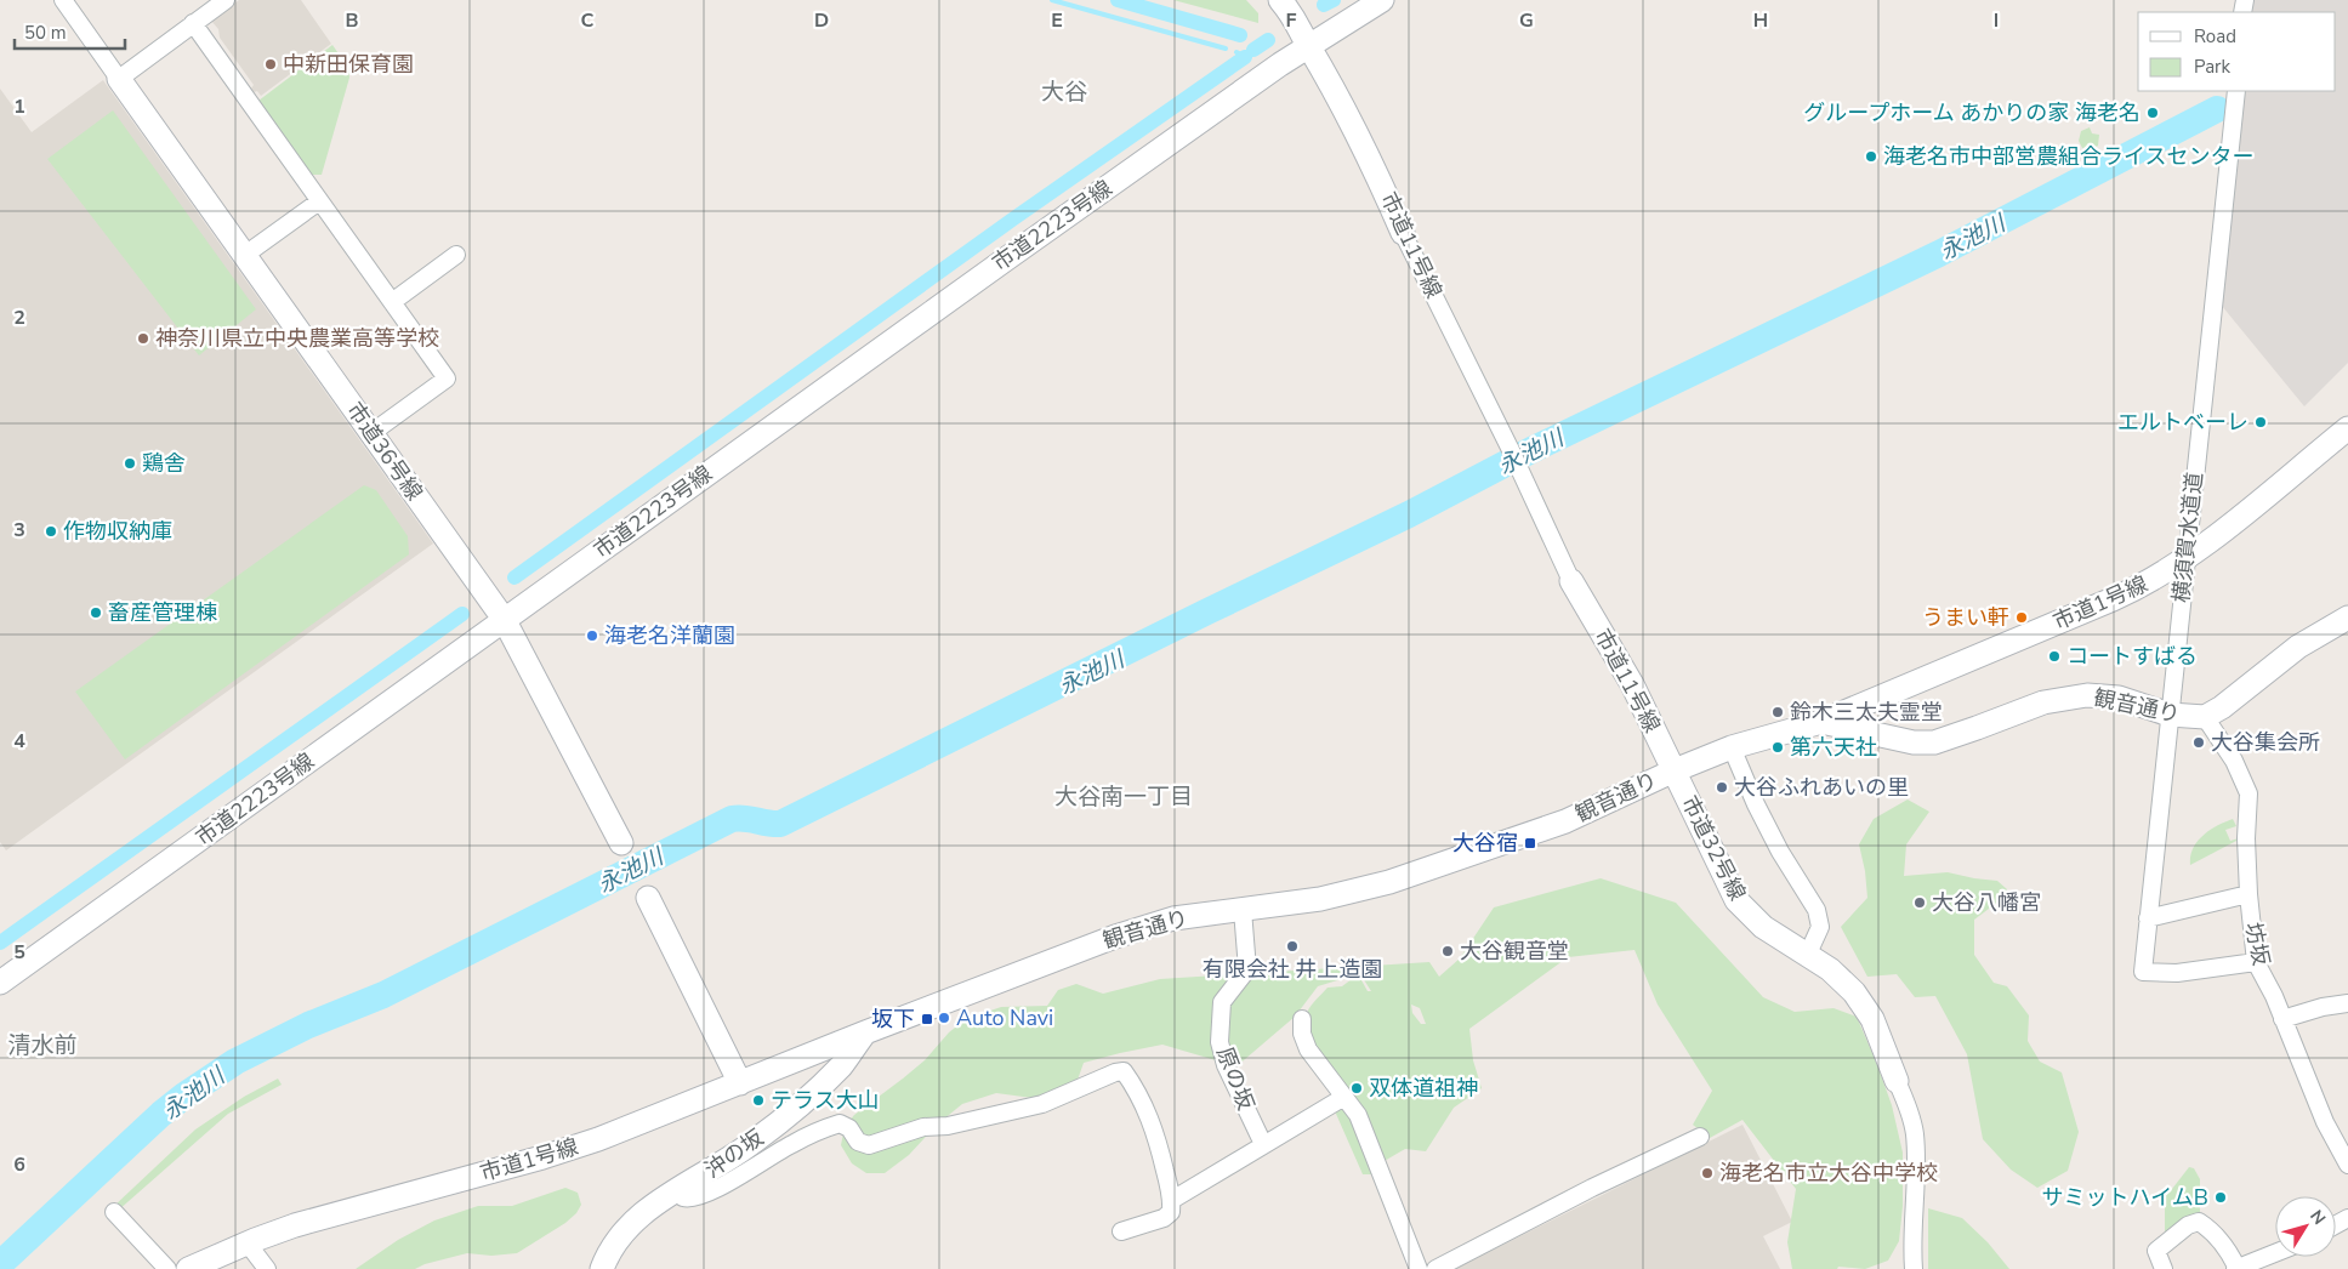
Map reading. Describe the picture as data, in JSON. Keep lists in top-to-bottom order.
{
  "streets": {
    "street": [
      "市道2223号線",
      "市道11号線",
      "市道36号線",
      "横須賀水道道",
      "市道1号線",
      "観音通り",
      "市道32号線",
      "坊坂",
      "原の坂",
      "沖の坂"
    ]
  },
  "crossings": [
    ["市道2223号線", "市道11号線"],
    ["市道2223号線", "市道36号線"],
    ["市道11号線", "観音通り"],
    ["市道11号線", "市道32号線"],
    ["横須賀水道道", "市道1号線"],
    ["横須賀水道道", "観音通り"],
    ["横須賀水道道", "坊坂"],
    ["市道1号線", "観音通り"],
    ["市道1号線", "沖の坂"],
    ["観音通り", "市道32号線"],
    ["観音通り", "坊坂"],
    ["観音通り", "原の坂"],
    ["観音通り", "沖の坂"]
  ],
  "districts": ["大谷", "大谷南一丁目", "清水前"],
  "water": ["永池川"],
  "places": {
    "other": [
      "中新田保育園",
      "グループホーム あかりの家 海老名",
      "海老名市中部営農組合ライスセンター",
      "神奈川県立中央農業高等学校",
      "エルトベーレ",
      "鶏舎",
      "作物収納庫",
      "畜産管理棟",
      "うまい軒",
      "海老名洋蘭園",
      "コートすばる",
      "鈴木三太夫霊堂",
      "大谷集会所",
      "第六天社",
      "大谷ふれあいの里",
      "大谷八幡宮",
      "有限会社 井上造園",
      "大谷観音堂",
      "Auto Navi",
      "双体道祖神",
      "テラス大山",
      "海老名市立大谷中学校",
      "サミットハイムB"
    ],
    "transit": ["大谷宿", "坂下"]
  },
  "legend": ["Road", "Park"],
  "scale_bar": "50 m",
  "north": "top right",
  "grid": {
    "columns": [
      "B",
      "C",
      "D",
      "E",
      "F",
      "G",
      "H",
      "I"
    ],
    "rows": [
      "1",
      "2",
      "3",
      "4",
      "5",
      "6"
    ]
  }
}
